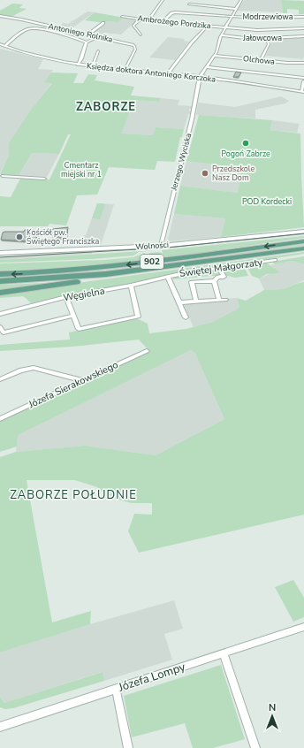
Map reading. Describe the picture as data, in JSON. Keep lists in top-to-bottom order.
{
  "streets": {
    "main road": ["902"],
    "street": [
      "Modrzewiowa",
      "Ambrożego Pordzika",
      "Antoniego Rolnika",
      "Jałowcowa",
      "Olchowa",
      "Księdza doktora Antoniego Korczoka",
      "Jerzego Wyciska",
      "Wolności",
      "Świętej Małgorzaty",
      "Węgielna",
      "Józefa Sierakowskiego",
      "Józefa Lompy"
    ]
  },
  "crossings": [
    ["Antoniego Rolnika", "Księdza doktora Antoniego Korczoka"],
    ["Księdza doktora Antoniego Korczoka", "Jerzego Wyciska"],
    ["Jerzego Wyciska", "Wolności"],
    ["Świętej Małgorzaty", "Węgielna"]
  ],
  "districts": ["ZABORZE", "ZABORZE POŁUDNIE"],
  "parks": ["Cmentarz miejski nr 1", "POD Kordecki"],
  "places": ["Pogoń Zabrze", "Przedszkole Nasz Dom", "Kościół pw. Świętego Franciszka"],
  "north": "top"
}
